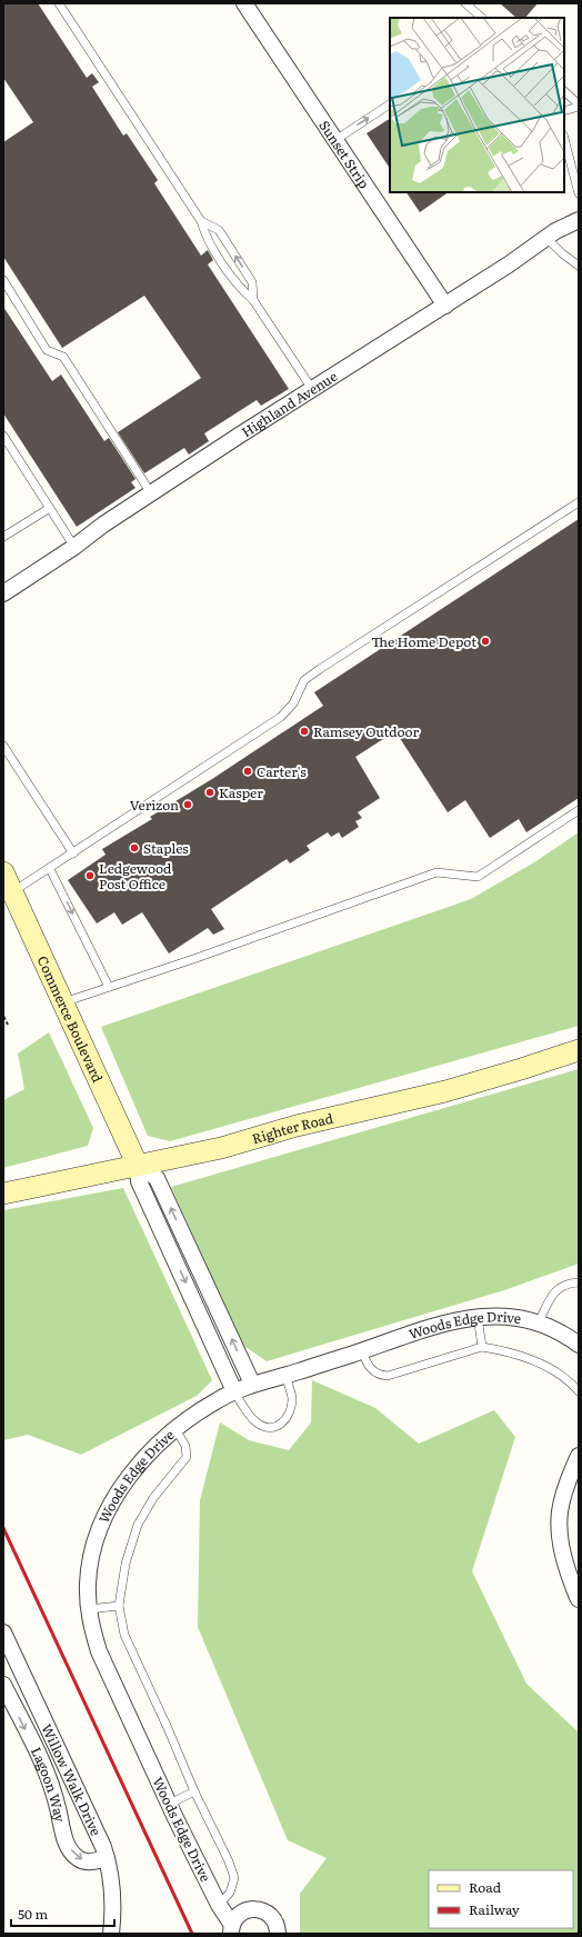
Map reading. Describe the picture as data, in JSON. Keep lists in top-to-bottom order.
{
  "streets": {
    "street": [
      "Sunset Strip",
      "Highland Avenue",
      "Commerce Boulevard",
      "Righter Road",
      "Woods Edge Drive",
      "Willow Walk Drive",
      "Lagoon Way"
    ]
  },
  "crossings": [
    ["Sunset Strip", "Highland Avenue"],
    ["Commerce Boulevard", "Righter Road"],
    ["Commerce Boulevard", "Woods Edge Drive"],
    ["Willow Walk Drive", "Lagoon Way"]
  ],
  "one_way": ["Lagoon Way"],
  "places": [
    "The Home Depot",
    "Ramsey Outdoor",
    "Carter's",
    "Kasper",
    "Verizon",
    "Staples",
    "Ledgewood Post Office"
  ],
  "legend": ["Road", "Railway"],
  "scale_bar": "50 m"
}
